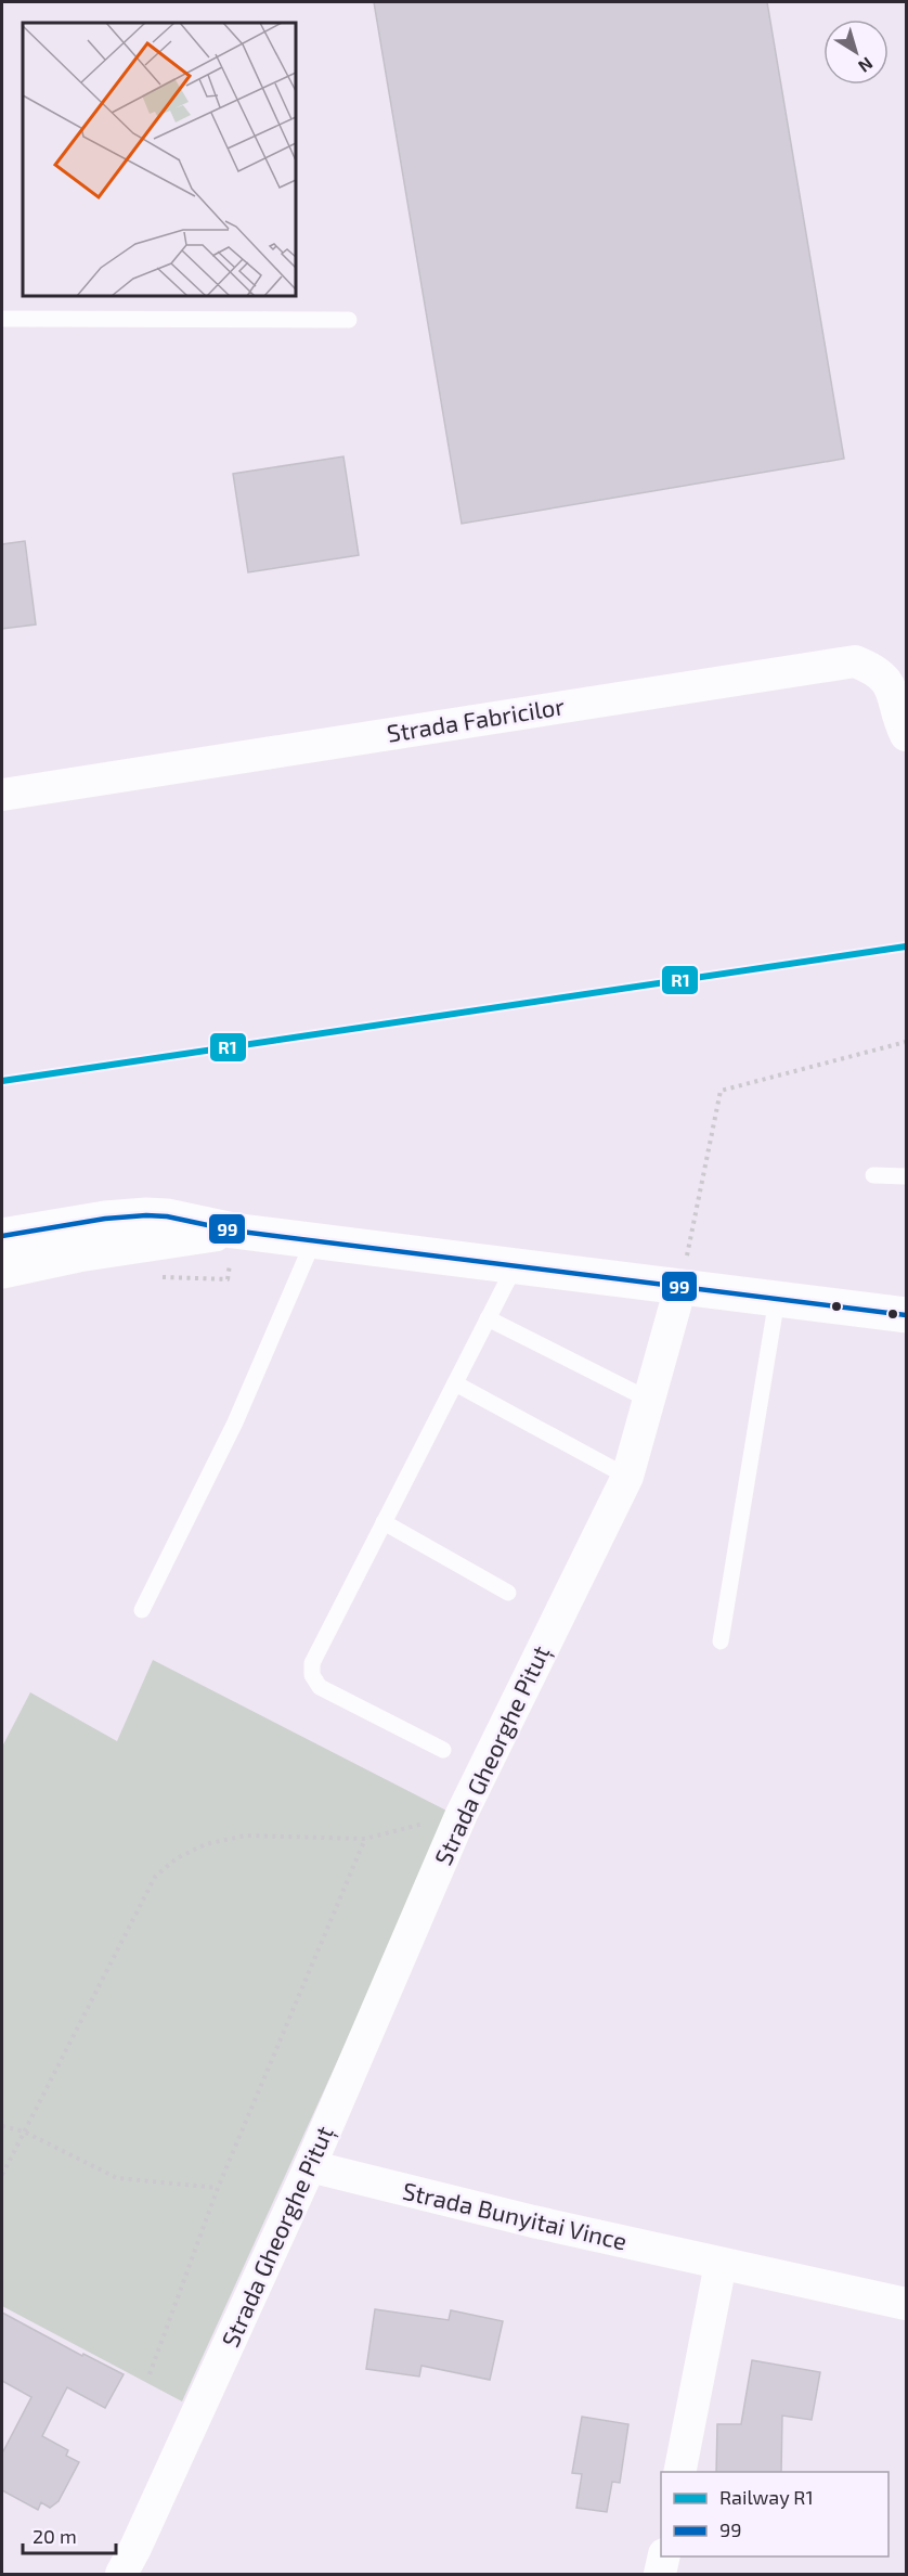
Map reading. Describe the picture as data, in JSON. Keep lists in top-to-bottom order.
{
  "streets": {
    "street": ["Strada Fabricilor", "Strada Gheorghe Pituț", "Strada Bunyitai Vince"]
  },
  "crossings": [
    ["Strada Gheorghe Pituț", "Strada Bunyitai Vince"]
  ],
  "lines": ["rail line R1", "transit line 99"],
  "legend": ["Railway R1", "99"],
  "scale_bar": "20 m",
  "north": "bottom right"
}
